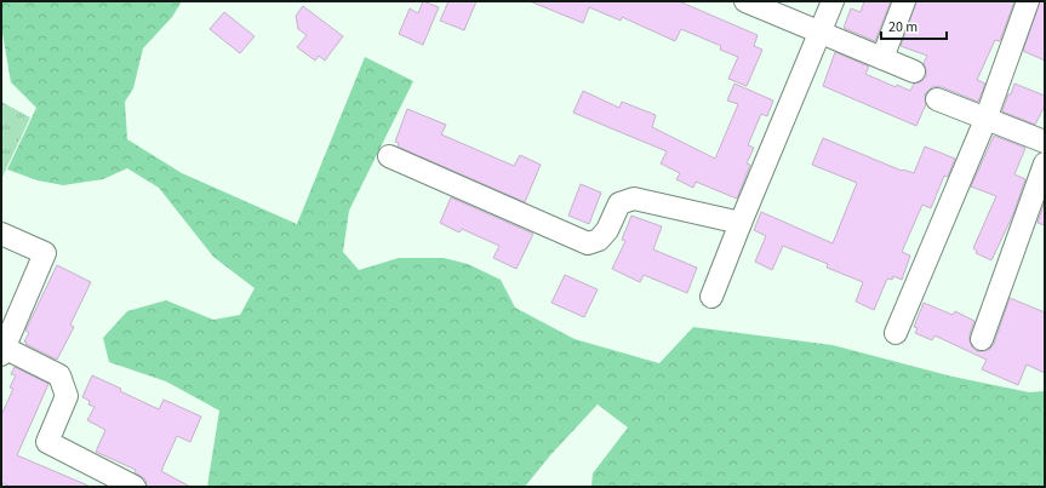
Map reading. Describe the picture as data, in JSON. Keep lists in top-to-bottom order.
{
  "scale_bar": "20 m"
}
